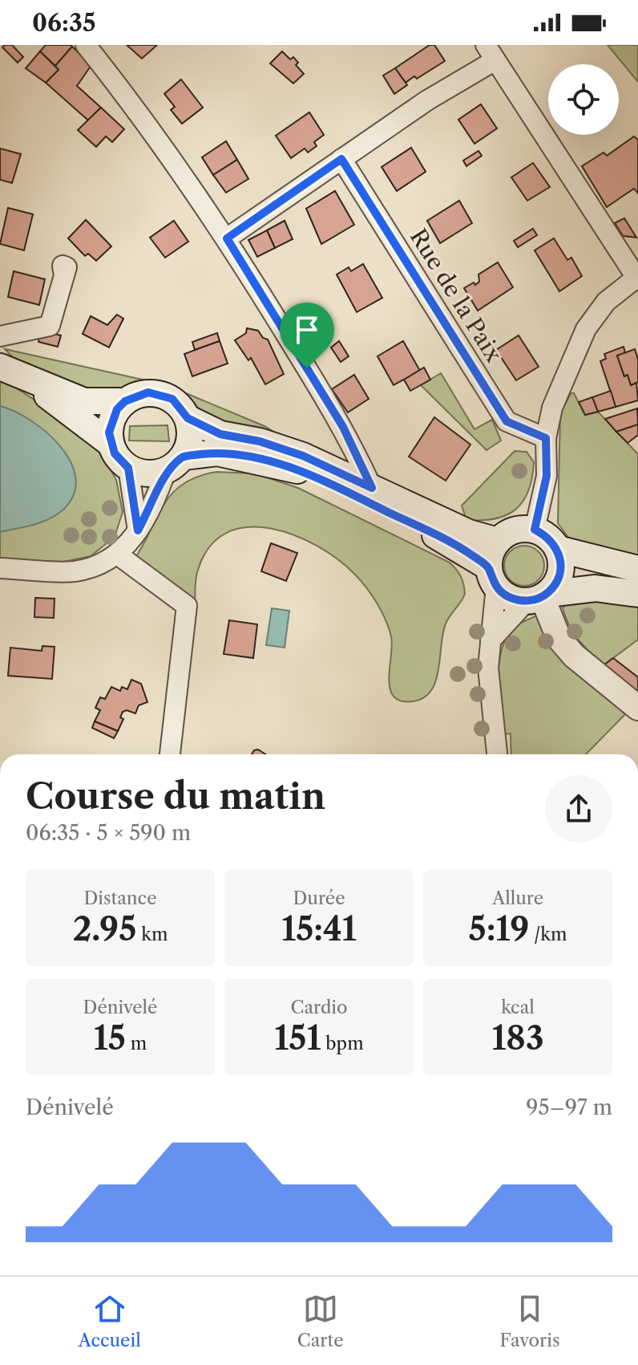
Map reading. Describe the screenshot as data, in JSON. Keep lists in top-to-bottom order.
{
  "streets": {
    "street": ["Rue de la Paix"]
  },
  "page": {
    "status": "06:35",
    "heading": ["Course du matin", "06:35 · 5 × 590 m"],
    "stats": [
      ["Distance", "2.95 km"],
      ["Durée", "15:41"],
      ["Allure", "5:19 /km"],
      ["Dénivelé", "15 m"],
      ["Cardio", "151 bpm"],
      ["kcal", "183"]
    ],
    "chart": ["Dénivelé", "95–97 m"],
    "tabs": ["Accueil", "Carte", "Favoris"]
  }
}
